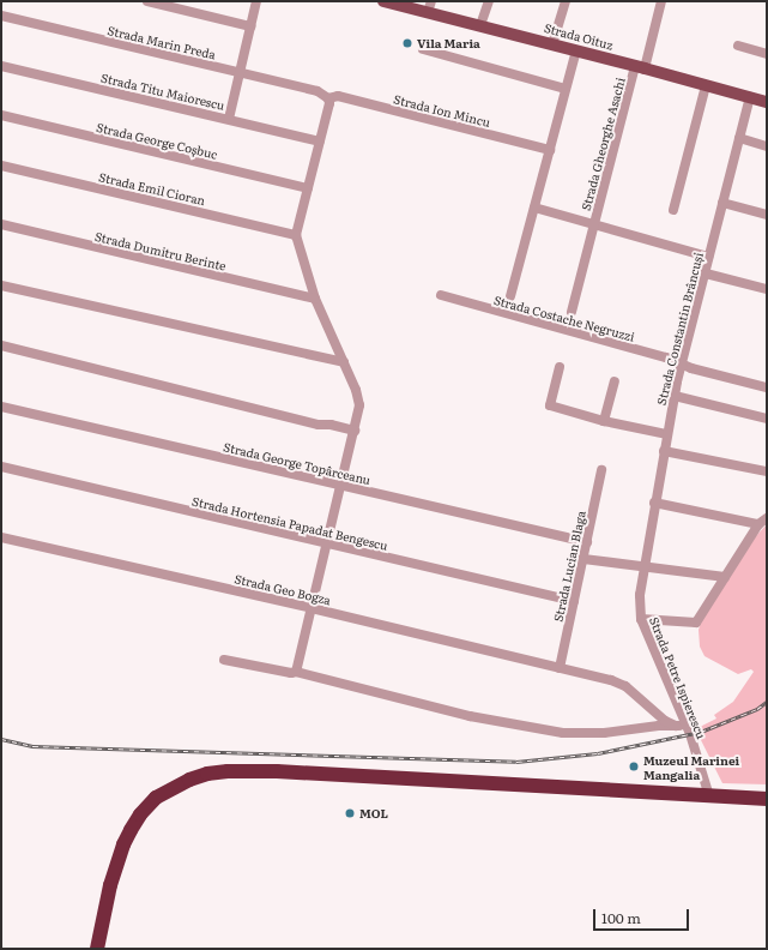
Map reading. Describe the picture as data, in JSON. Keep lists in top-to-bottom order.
{
  "streets": {
    "main road": ["Strada Oituz"],
    "street": [
      "Strada Marin Preda",
      "Strada Titu Maiorescu",
      "Strada Ion Mincu",
      "Strada George Coșbuc",
      "Strada Gheorghe Asachi",
      "Strada Emil Cioran",
      "Strada Dumitru Berinte",
      "Strada Costache Negruzzi",
      "Strada Constantin Brâncuși",
      "Strada George Topârceanu",
      "Strada Hortensia Papadat Bengescu",
      "Strada Lucian Blaga",
      "Strada Geo Bogza",
      "Strada Petre Ispierescu"
    ]
  },
  "crossings": [
    ["Strada Oituz", "Strada Gheorghe Asachi"],
    ["Strada Oituz", "Strada Constantin Brâncuși"],
    ["Strada Marin Preda", "Strada Ion Mincu"],
    ["Strada Gheorghe Asachi", "Strada Constantin Brâncuși"],
    ["Strada Costache Negruzzi", "Strada Constantin Brâncuși"],
    ["Strada Constantin Brâncuși", "Strada Petre Ispierescu"],
    ["Strada George Topârceanu", "Strada Lucian Blaga"],
    ["Strada Hortensia Papadat Bengescu", "Strada Lucian Blaga"],
    ["Strada Lucian Blaga", "Strada Geo Bogza"],
    ["Strada Geo Bogza", "Strada Petre Ispierescu"]
  ],
  "places": ["Vila Maria", "Muzeul Marinei Mangalia", "MOL"],
  "scale_bar": "100 m"
}
